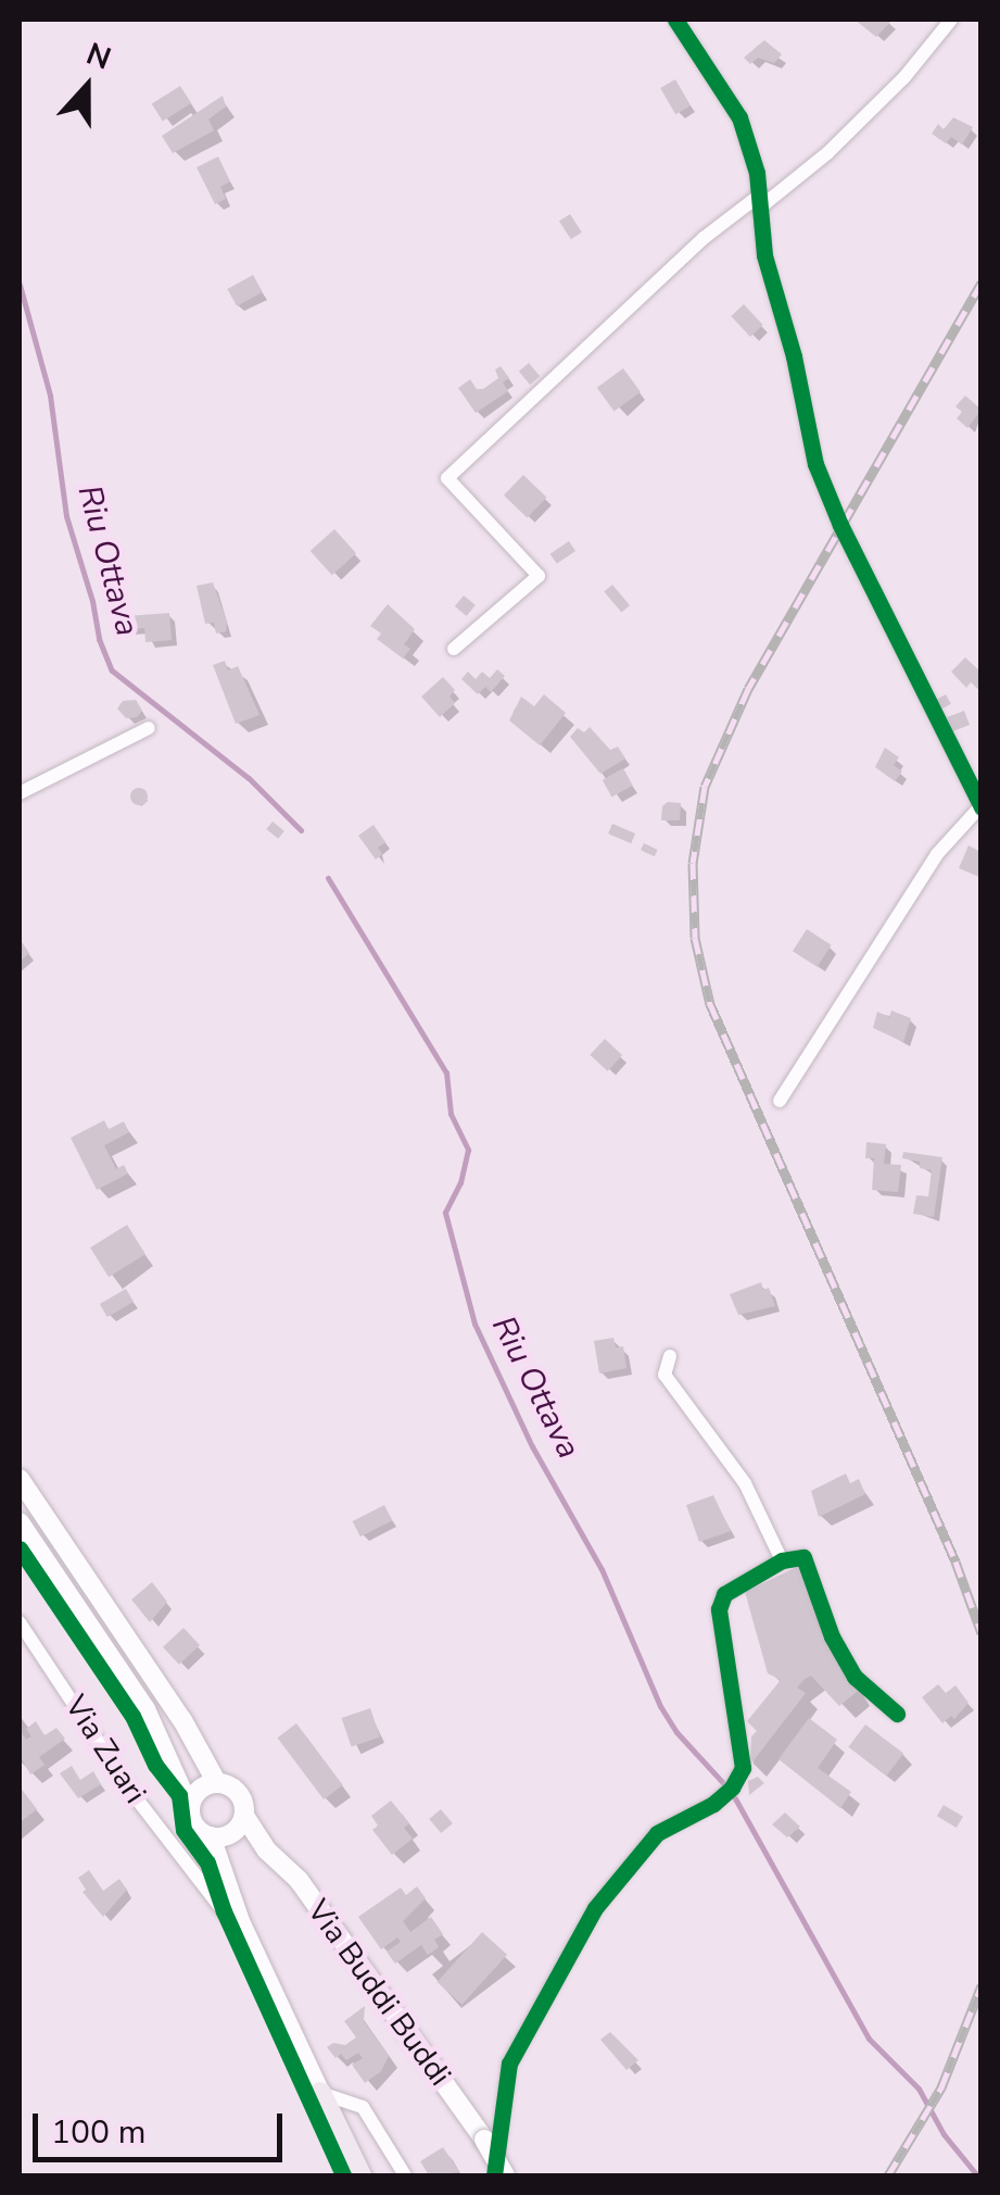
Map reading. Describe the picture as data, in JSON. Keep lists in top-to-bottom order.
{
  "streets": {
    "main road": ["Via Buddi Buddi"],
    "street": ["Via Zuari"]
  },
  "water": ["Riu Ottava"],
  "scale_bar": "100 m",
  "north": "top"
}
